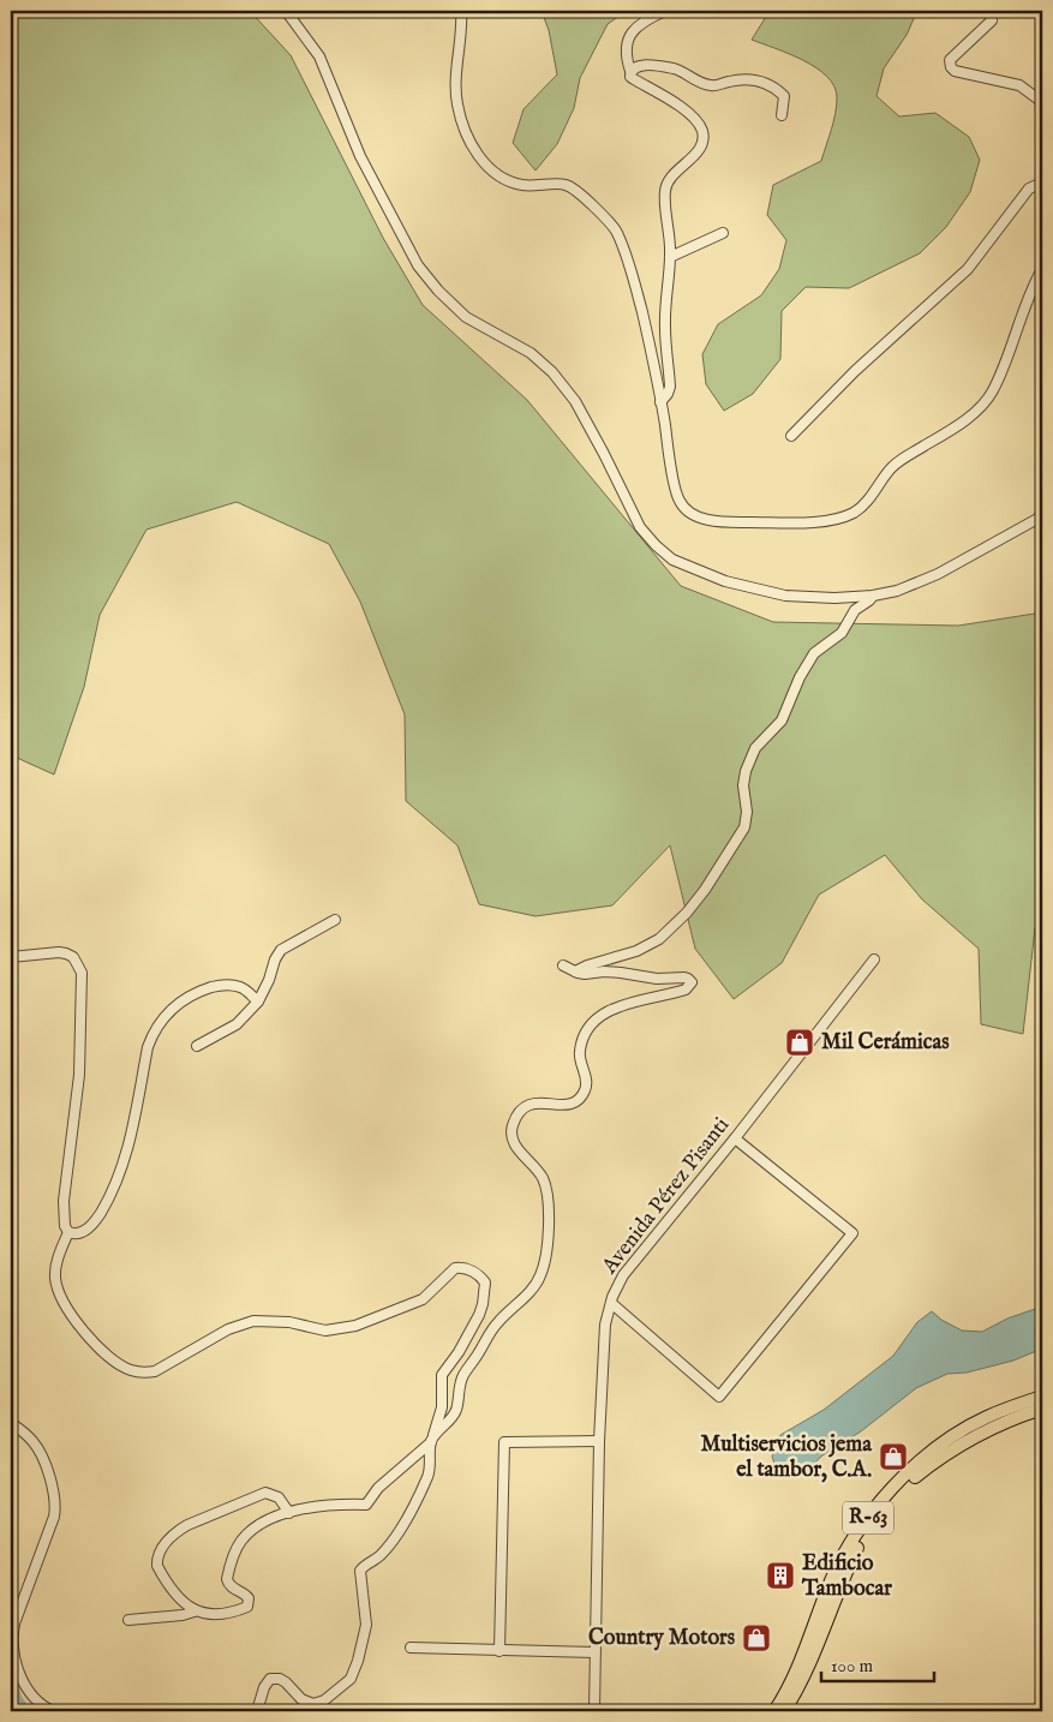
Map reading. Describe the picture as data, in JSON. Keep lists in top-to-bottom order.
{
  "streets": {
    "main road": ["R-63"],
    "street": ["Avenida Pérez Pisanti"]
  },
  "places": {
    "shop": ["Mil Cerámicas", "Multiservicios jema el tambor, C.A.", "Country Motors"],
    "building": ["Edificio Tambocar"]
  },
  "scale_bar": "100 m"
}
